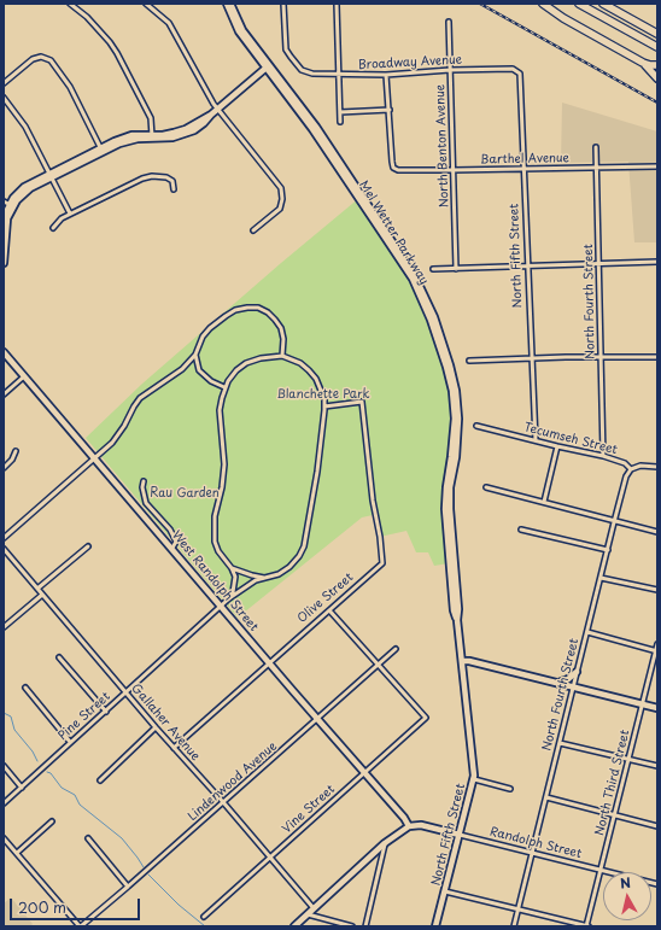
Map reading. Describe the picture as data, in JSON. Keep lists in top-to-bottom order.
{
  "streets": {
    "main road": [
      "Mel Wetter Parkway",
      "North Fifth Street",
      "West Randolph Street",
      "Randolph Street"
    ],
    "street": [
      "Broadway Avenue",
      "North Benton Avenue",
      "Barthel Avenue",
      "North Fourth Street",
      "Tecumseh Street",
      "Olive Street",
      "Pine Street",
      "Gallaher Avenue",
      "Lindenwood Avenue",
      "North Third Street",
      "Vine Street"
    ]
  },
  "crossings": [
    ["Broadway Avenue", "North Benton Avenue"],
    ["Broadway Avenue", "North Fifth Street"],
    ["North Benton Avenue", "Barthel Avenue"],
    ["Barthel Avenue", "North Fifth Street"],
    ["Barthel Avenue", "North Fourth Street"],
    ["Mel Wetter Parkway", "North Fifth Street"],
    ["North Fifth Street", "Tecumseh Street"],
    ["North Fifth Street", "Randolph Street"],
    ["North Fourth Street", "Tecumseh Street"],
    ["North Fourth Street", "Randolph Street"],
    ["West Randolph Street", "Olive Street"],
    ["West Randolph Street", "Pine Street"],
    ["West Randolph Street", "Lindenwood Avenue"],
    ["West Randolph Street", "Vine Street"],
    ["West Randolph Street", "Randolph Street"],
    ["Olive Street", "Pine Street"],
    ["Olive Street", "Gallaher Avenue"],
    ["Pine Street", "Gallaher Avenue"],
    ["Gallaher Avenue", "Lindenwood Avenue"],
    ["Gallaher Avenue", "Vine Street"],
    ["Lindenwood Avenue", "Vine Street"],
    ["North Third Street", "Randolph Street"]
  ],
  "parks": ["Blanchette Park", "Rau Garden"],
  "scale_bar": "200 m",
  "north": "top"
}
